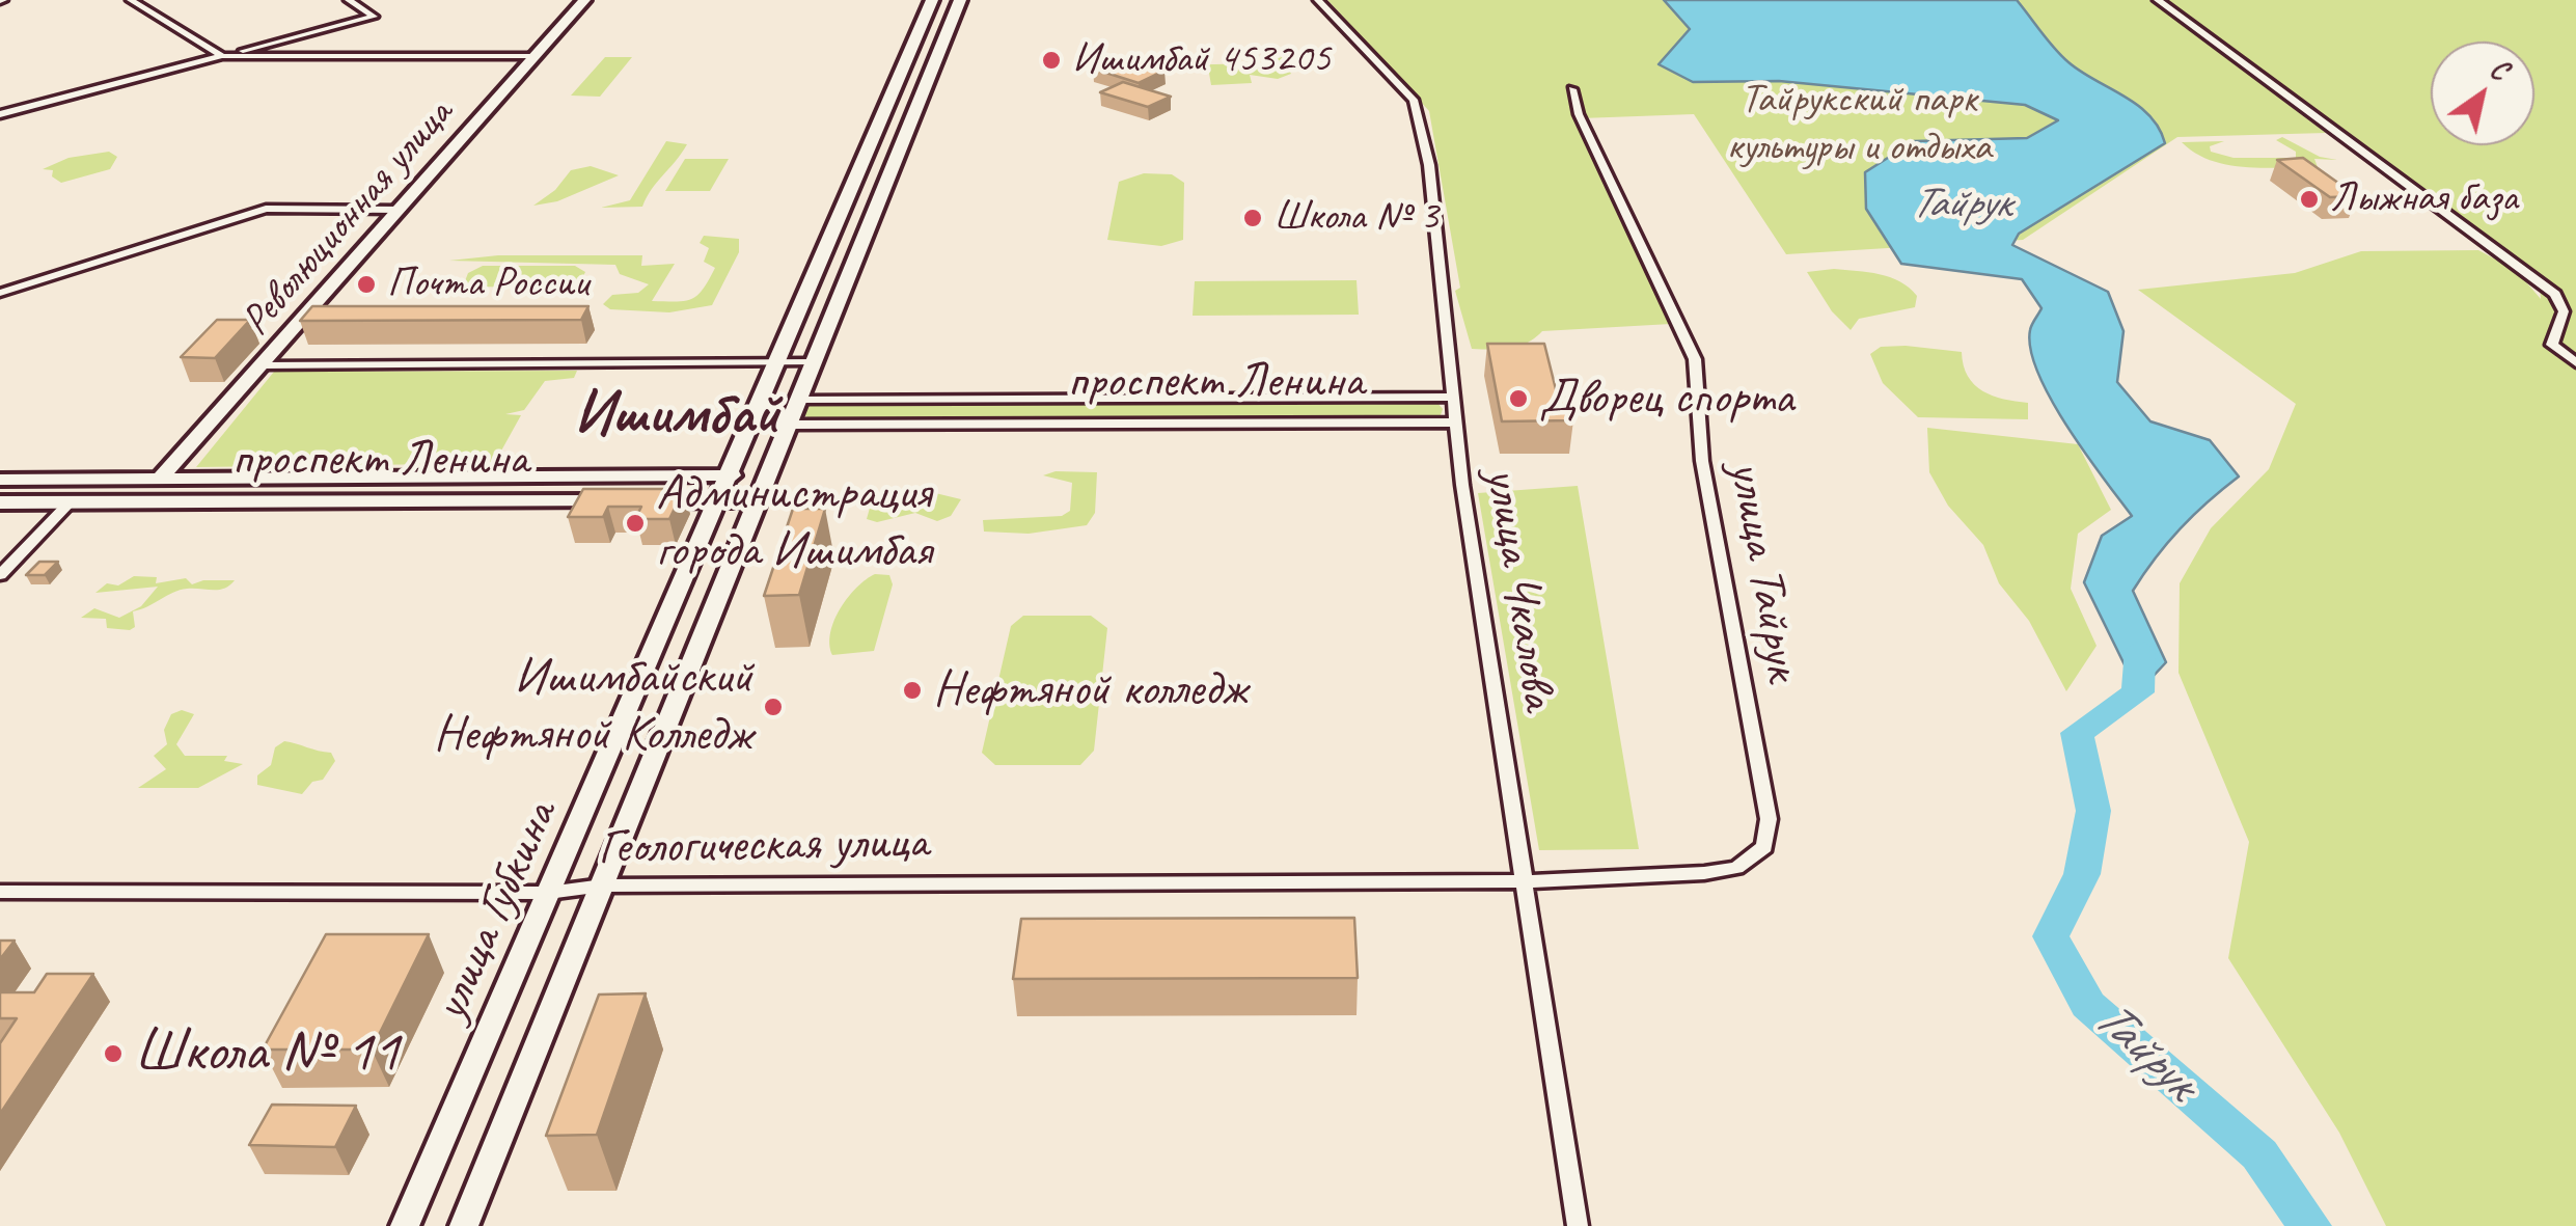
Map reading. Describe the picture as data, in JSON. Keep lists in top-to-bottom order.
{
  "streets": {
    "main road": ["Революционная улица", "проспект Ленина", "улица Губкина"],
    "street": ["улица Тайрук", "улица Чкалова", "Геологическая улица"]
  },
  "crossings": [
    ["Революционная улица", "проспект Ленина"],
    ["проспект Ленина", "улица Чкалова"],
    ["проспект Ленина", "улица Губкина"],
    ["улица Тайрук", "улица Чкалова"],
    ["улица Тайрук", "Геологическая улица"],
    ["улица Чкалова", "Геологическая улица"],
    ["Геологическая улица", "улица Губкина"]
  ],
  "districts": ["Ишимбай"],
  "water": ["Тайрук"],
  "parks": ["Тайрукский парк культуры и отдыха"],
  "places": [
    "Ишимбай 453205",
    "Лыжная база",
    "Школа № 3",
    "Почта России",
    "Дворец спорта",
    "Администрация города Ишимбая",
    "Нефтяной колледж",
    "Ишимбайский Нефтяной Колледж",
    "Школа № 11"
  ],
  "north": "top right"
}
